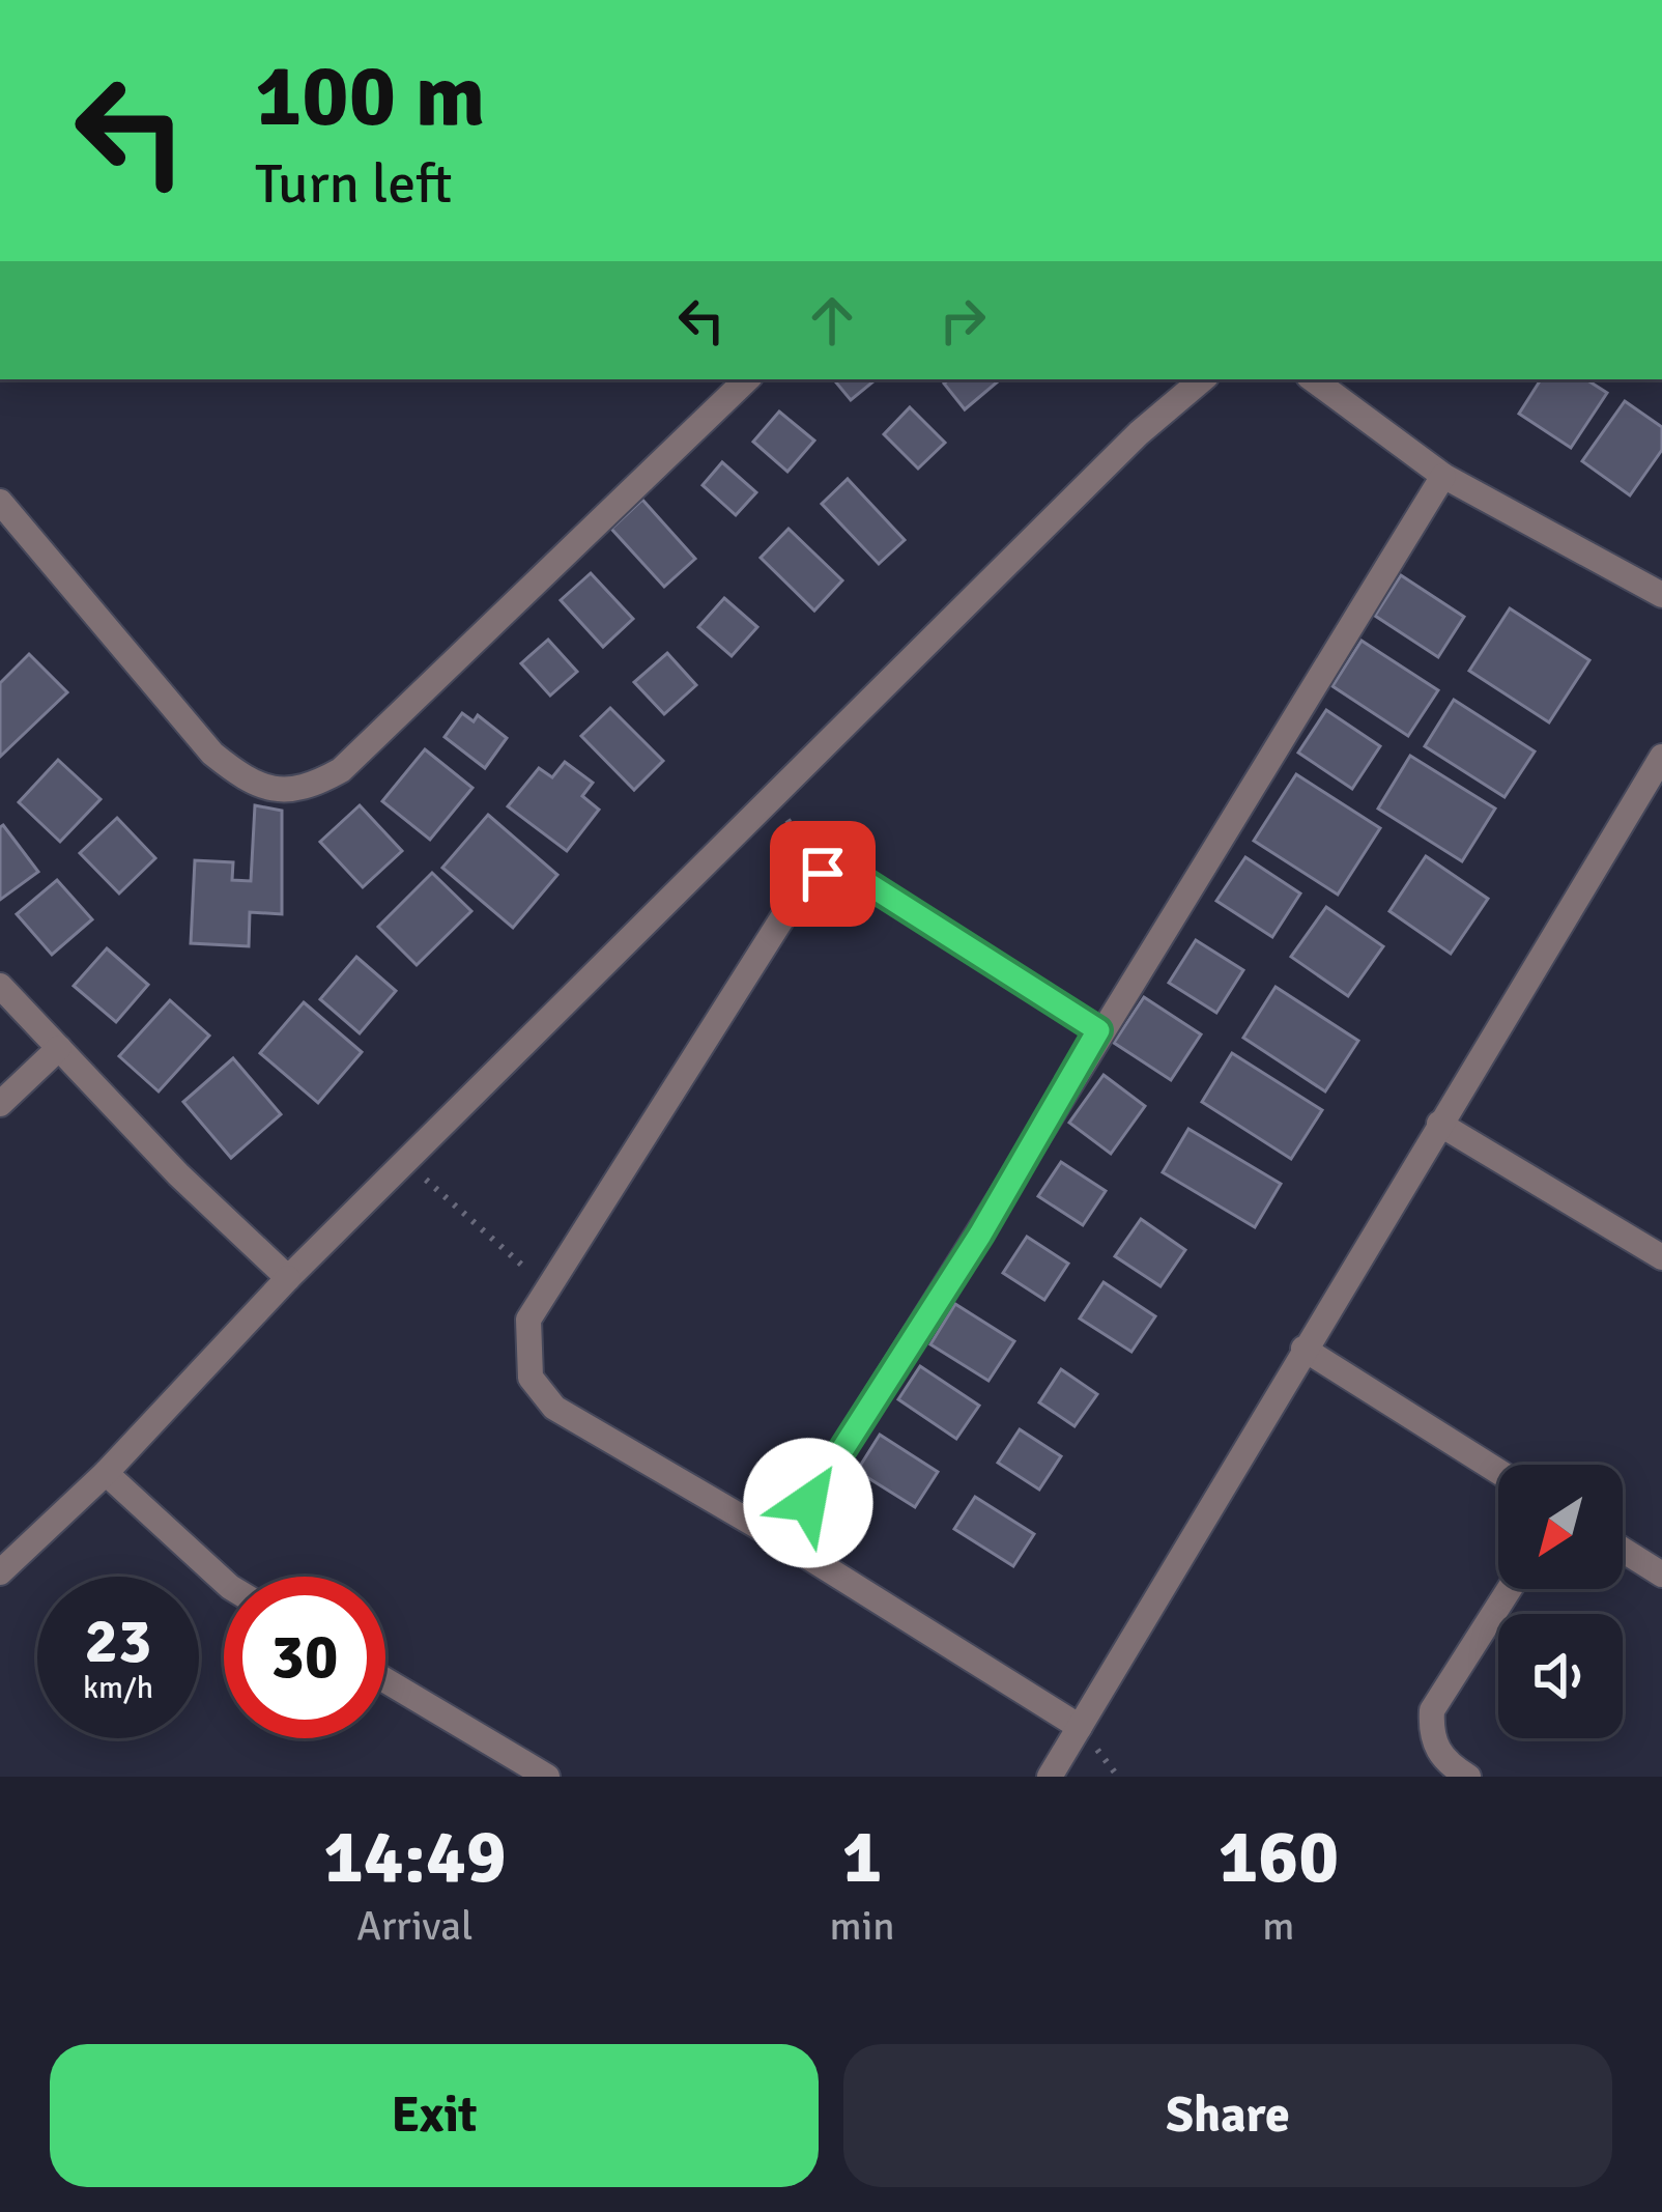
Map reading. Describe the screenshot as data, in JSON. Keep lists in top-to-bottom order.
{
  "north": "bottom left",
  "page": {
    "turn": ["100 m", "Turn left"],
    "speed": "23 km/h",
    "limit": "30",
    "eta": [
      "14:49",
      "Arrival",
      "1",
      "min",
      "160",
      "m"
    ],
    "buttons": ["Exit", "Share"]
  }
}
